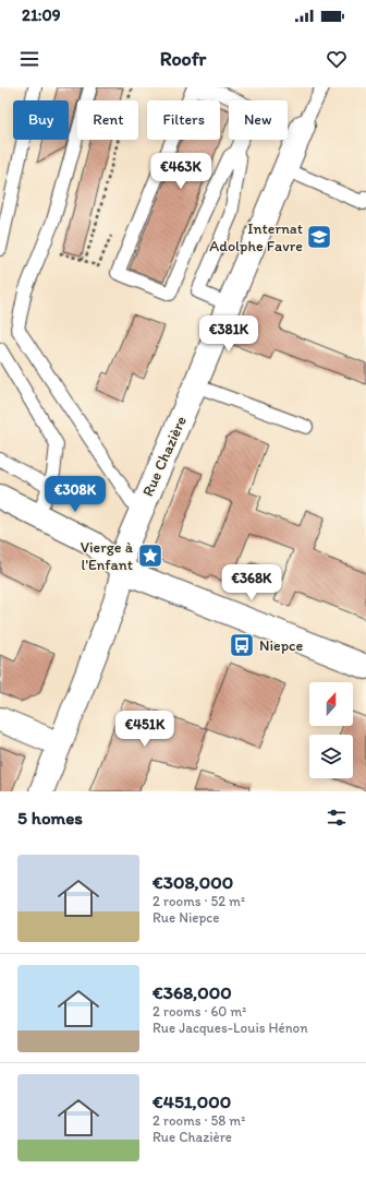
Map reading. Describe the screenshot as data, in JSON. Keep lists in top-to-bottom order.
{
  "streets": {
    "street": ["Rue Chazière"]
  },
  "places": {
    "school or university": ["Internat Adolphe Favre"],
    "place": ["Vierge à l'Enfant"],
    "bus stop": ["Niepce"]
  },
  "north": "top",
  "page": {
    "status": "21:09",
    "header": "Roofr",
    "chip": [
      "Buy",
      "Rent",
      "Filters",
      "New"
    ],
    "price": [
      "€463K",
      "€381K",
      "€308K",
      "€368K",
      "€451K"
    ],
    "heading": "5 homes",
    "list": [
      {
        "name": "€308,000",
        "note": "2 rooms · 52 m² · Rue Niepce"
      },
      {
        "name": "€368,000",
        "note": "2 rooms · 60 m² · Rue Jacques-Louis Hénon"
      },
      {
        "name": "€451,000",
        "note": "2 rooms · 58 m² · Rue Chazière"
      }
    ]
  }
}
